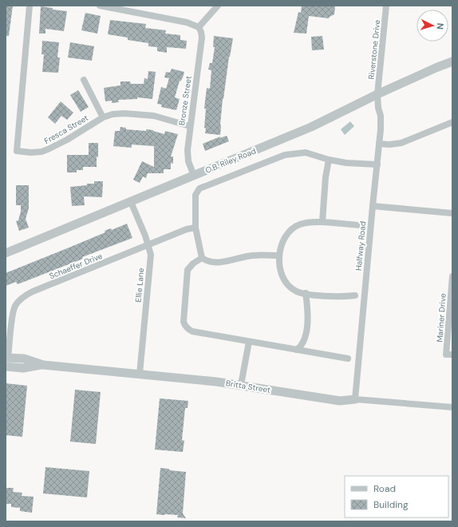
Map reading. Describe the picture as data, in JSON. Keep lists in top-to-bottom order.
{
  "streets": {
    "street": [
      "Riverstone Drive",
      "Bronze Street",
      "Fresca Street",
      "O.B. Riley Road",
      "Halfway Road",
      "Schaeffer Drive",
      "Ellie Lane",
      "Mariner Drive",
      "Britta Street"
    ]
  },
  "crossings": [
    ["Riverstone Drive", "O.B. Riley Road"],
    ["Riverstone Drive", "Halfway Road"],
    ["Bronze Street", "Fresca Street"],
    ["Bronze Street", "O.B. Riley Road"],
    ["O.B. Riley Road", "Halfway Road"],
    ["O.B. Riley Road", "Ellie Lane"],
    ["Halfway Road", "Britta Street"],
    ["Schaeffer Drive", "Ellie Lane"],
    ["Schaeffer Drive", "Britta Street"],
    ["Ellie Lane", "Britta Street"]
  ],
  "legend": ["Road", "Building"],
  "north": "right"
}
